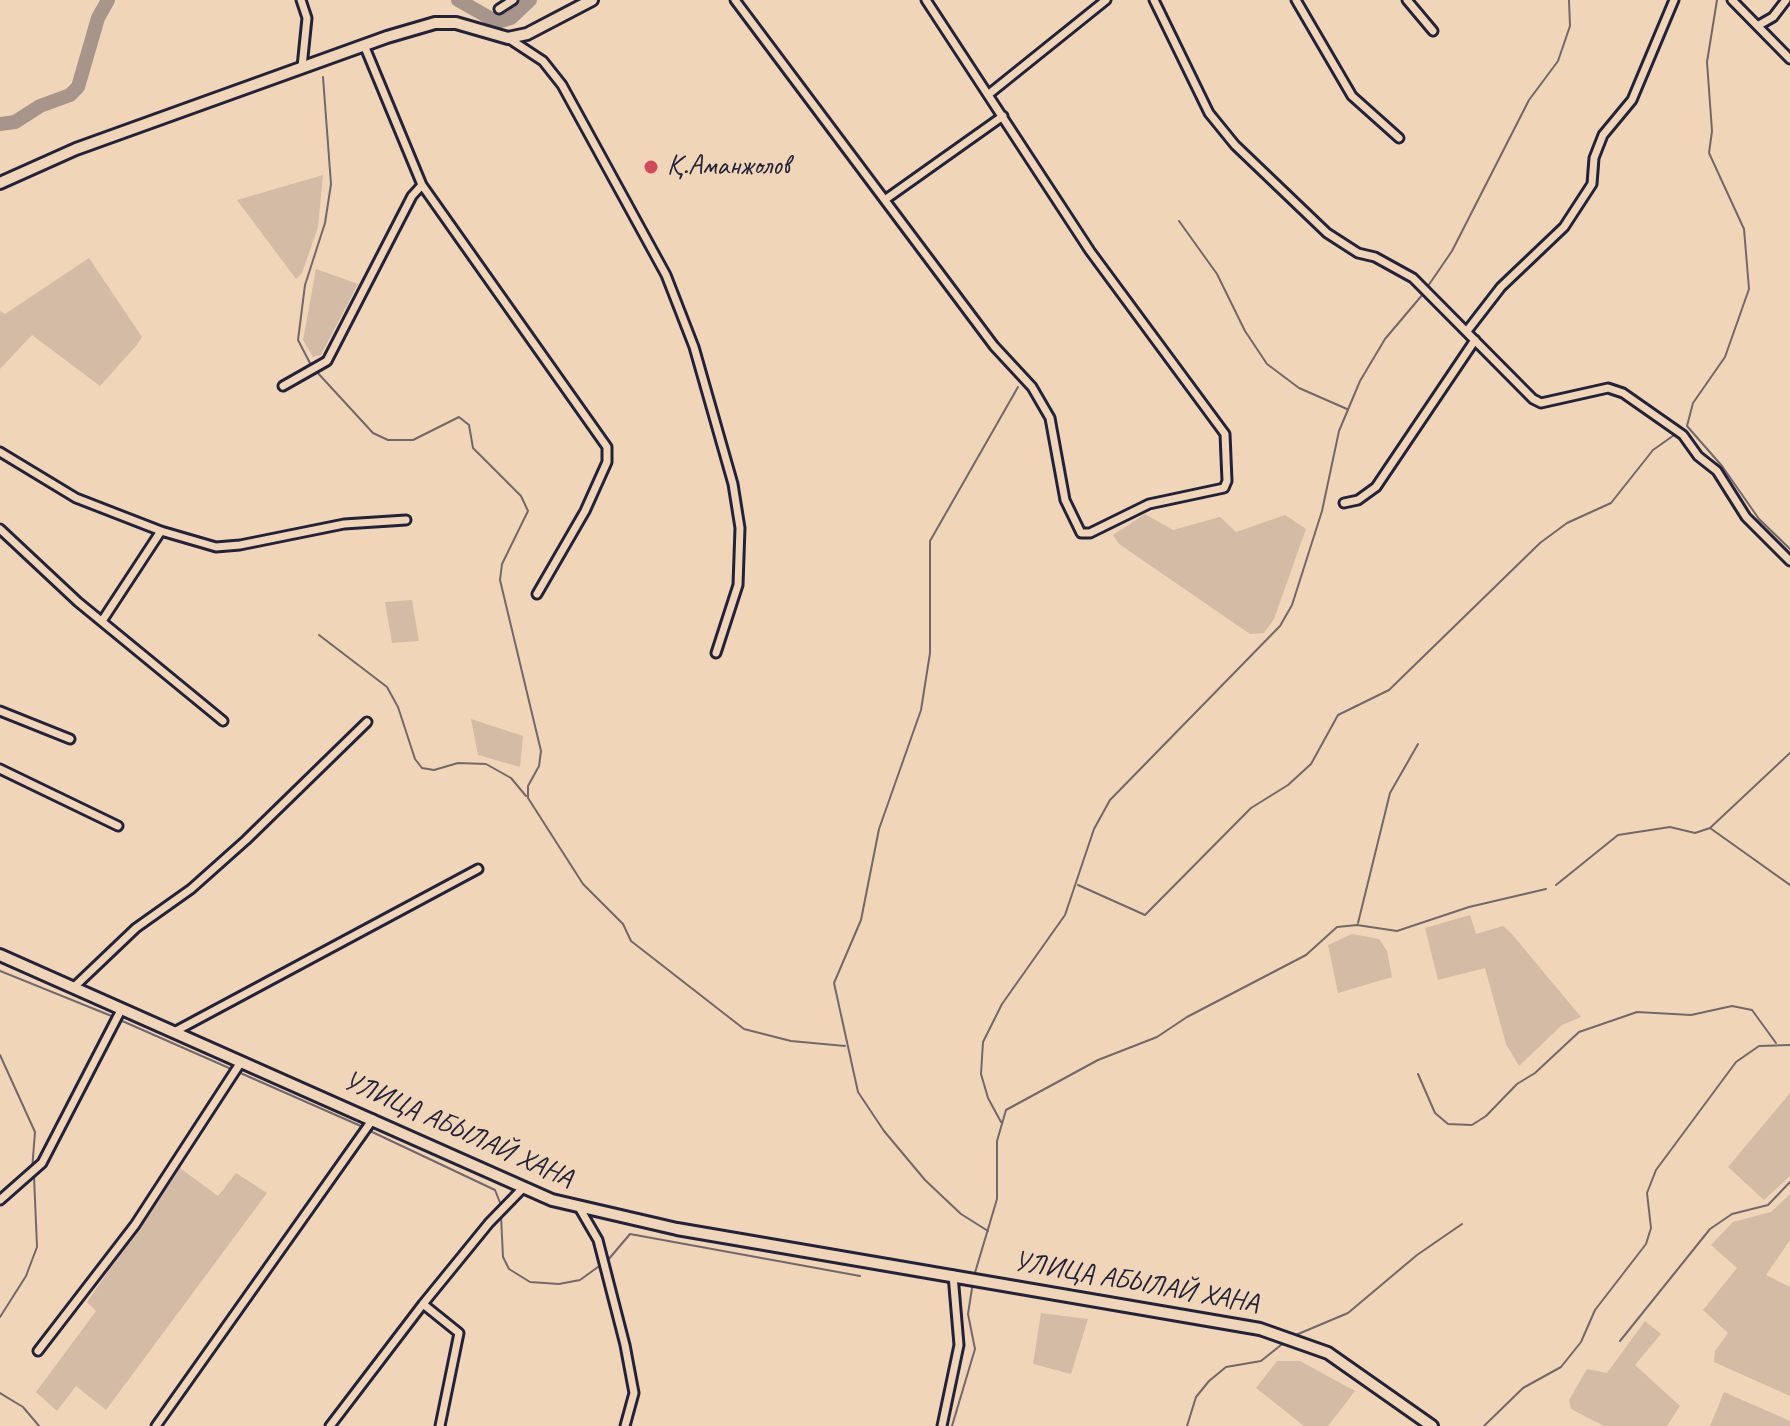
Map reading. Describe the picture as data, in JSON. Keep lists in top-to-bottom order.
{
  "streets": {
    "main road": ["УЛИЦА АБЫЛАЙ ХАНА"]
  },
  "places": ["Қ.Аманжолов"]
}
